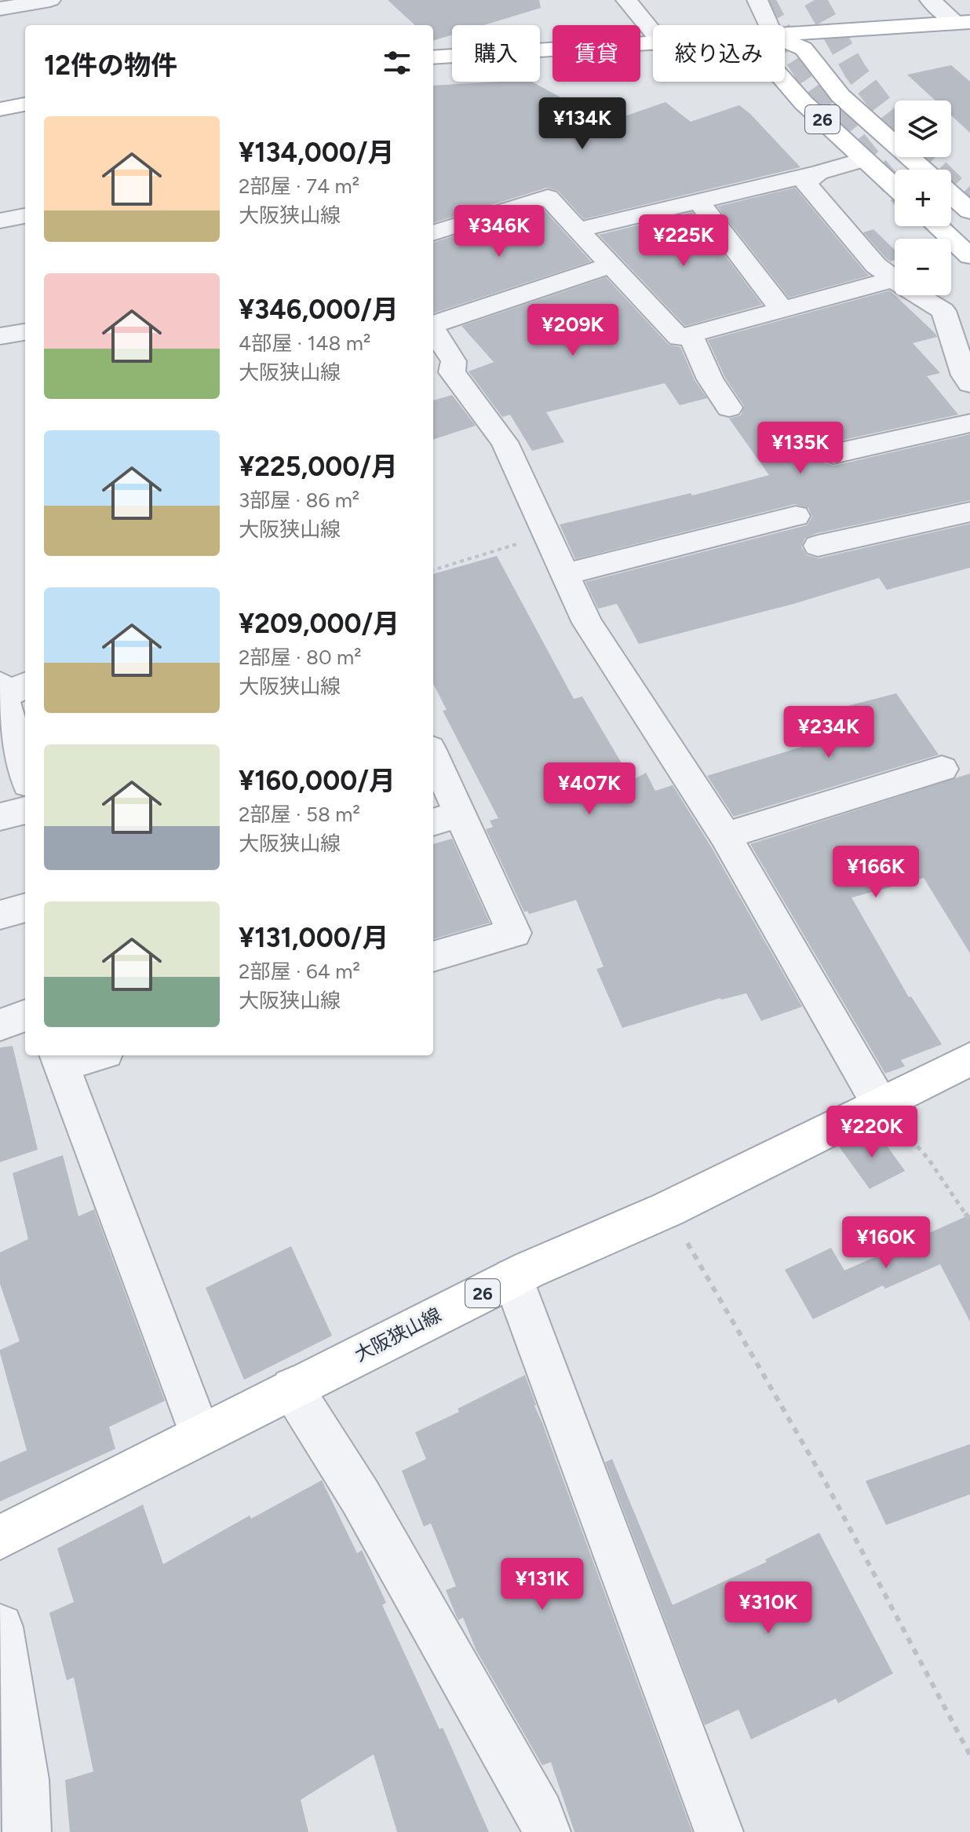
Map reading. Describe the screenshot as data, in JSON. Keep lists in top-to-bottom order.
{
  "streets": {
    "main road": ["26", "大阪狭山線"]
  },
  "page": {
    "chip": ["購入", "賃貸", "絞り込み"],
    "heading": "12件の物件",
    "price": [
      "¥134K",
      "¥346K",
      "¥225K",
      "¥209K",
      "¥135K",
      "¥234K",
      "¥407K",
      "¥166K",
      "¥220K",
      "¥160K",
      "¥131K",
      "¥310K"
    ],
    "map_buttons": ["+", "−"],
    "list": [
      {
        "name": "¥134,000/月",
        "note": "2部屋 · 74 m² · 大阪狭山線"
      },
      {
        "name": "¥346,000/月",
        "note": "4部屋 · 148 m² · 大阪狭山線"
      },
      {
        "name": "¥225,000/月",
        "note": "3部屋 · 86 m² · 大阪狭山線"
      },
      {
        "name": "¥209,000/月",
        "note": "2部屋 · 80 m² · 大阪狭山線"
      },
      {
        "name": "¥160,000/月",
        "note": "2部屋 · 58 m² · 大阪狭山線"
      },
      {
        "name": "¥131,000/月",
        "note": "2部屋 · 64 m² · 大阪狭山線"
      }
    ]
  }
}
